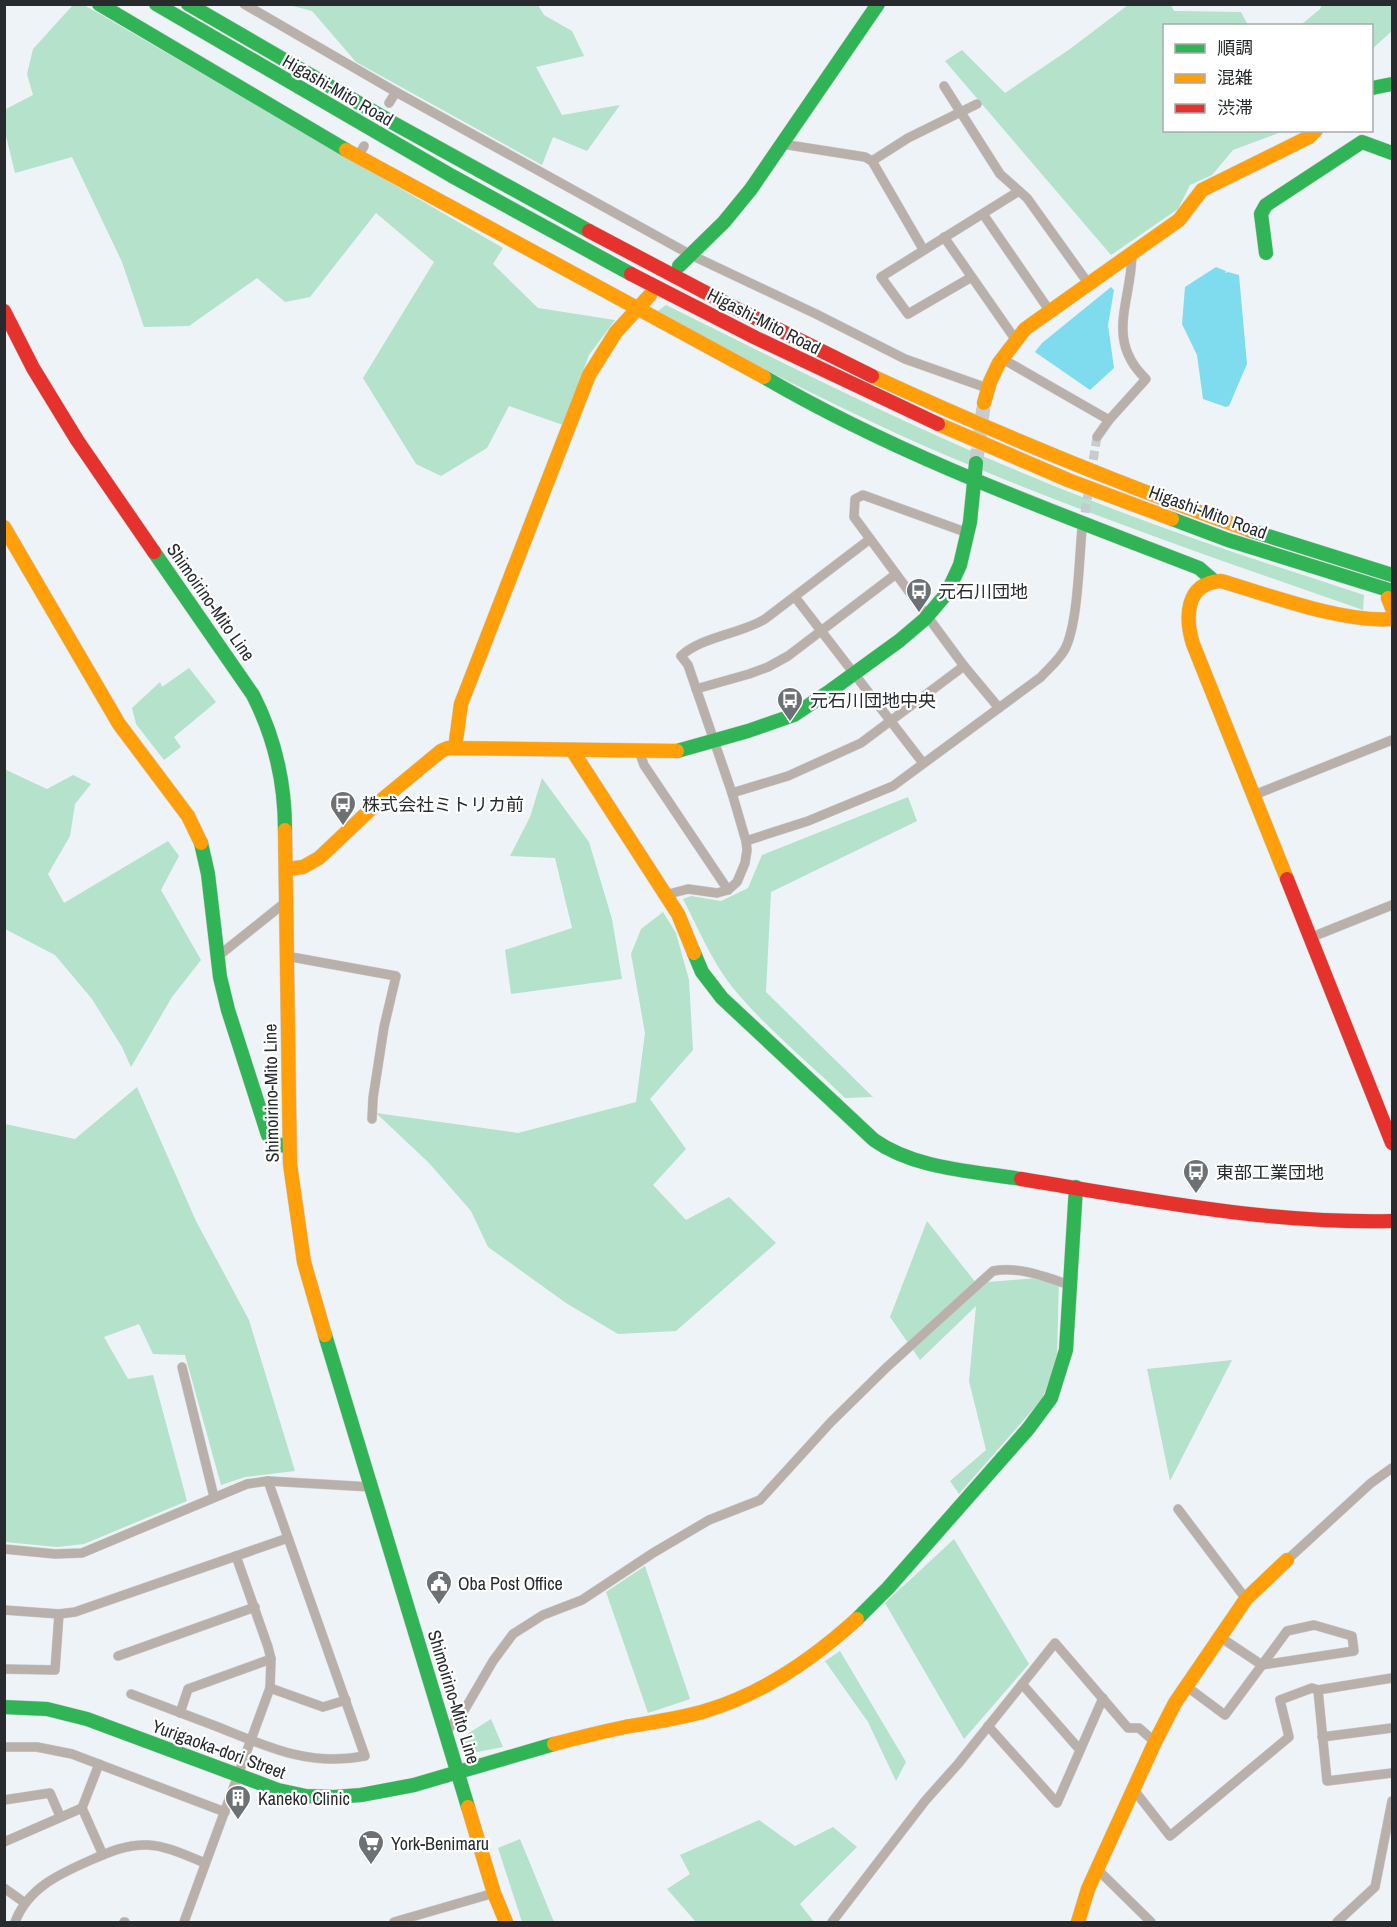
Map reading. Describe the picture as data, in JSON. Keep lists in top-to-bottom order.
{
  "streets": {
    "main road": ["Higashi-Mito Road", "Shimoirino-Mito Line", "Yurigaoka-dori Street"]
  },
  "crossings": [
    ["Shimoirino-Mito Line", "Yurigaoka-dori Street"]
  ],
  "places": {
    "bus stop": [
      "元石川団地",
      "元石川団地中央",
      "株式会社ミトリカ前",
      "東部工業団地"
    ],
    "public building": ["Oba Post Office"],
    "building": ["Kaneko Clinic"],
    "supermarket": ["York-Benimaru"]
  },
  "legend": ["順調", "混雑", "渋滞"]
}
